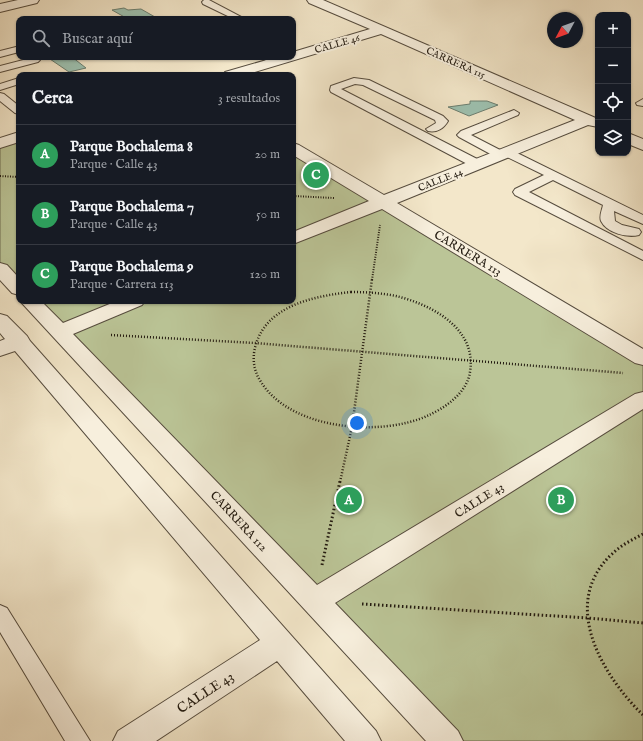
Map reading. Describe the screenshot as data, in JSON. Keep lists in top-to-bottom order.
{
  "streets": {
    "street": [
      "CALLE 46",
      "CARRERA 115",
      "CALLE 44",
      "CARRERA 113",
      "CALLE 43",
      "CARRERA 112"
    ]
  },
  "crossings": [
    ["CALLE 46", "CARRERA 115"],
    ["CARRERA 115", "CALLE 44"],
    ["CALLE 44", "CARRERA 113"],
    ["CALLE 43", "CARRERA 112"]
  ],
  "north": "bottom left",
  "page": {
    "map_buttons": ["+", "−"],
    "search": "Buscar aquí",
    "heading": ["Cerca", "3 resultados"],
    "list": [
      {
        "mark": "A",
        "name": "Parque Bochalema 8",
        "note": "Parque · Calle 43",
        "value": "20 m"
      },
      {
        "mark": "B",
        "name": "Parque Bochalema 7",
        "note": "Parque · Calle 43",
        "value": "50 m"
      },
      {
        "mark": "C",
        "name": "Parque Bochalema 9",
        "note": "Parque · Carrera 113",
        "value": "120 m"
      }
    ],
    "pins": ["C", "A", "B"]
  }
}
